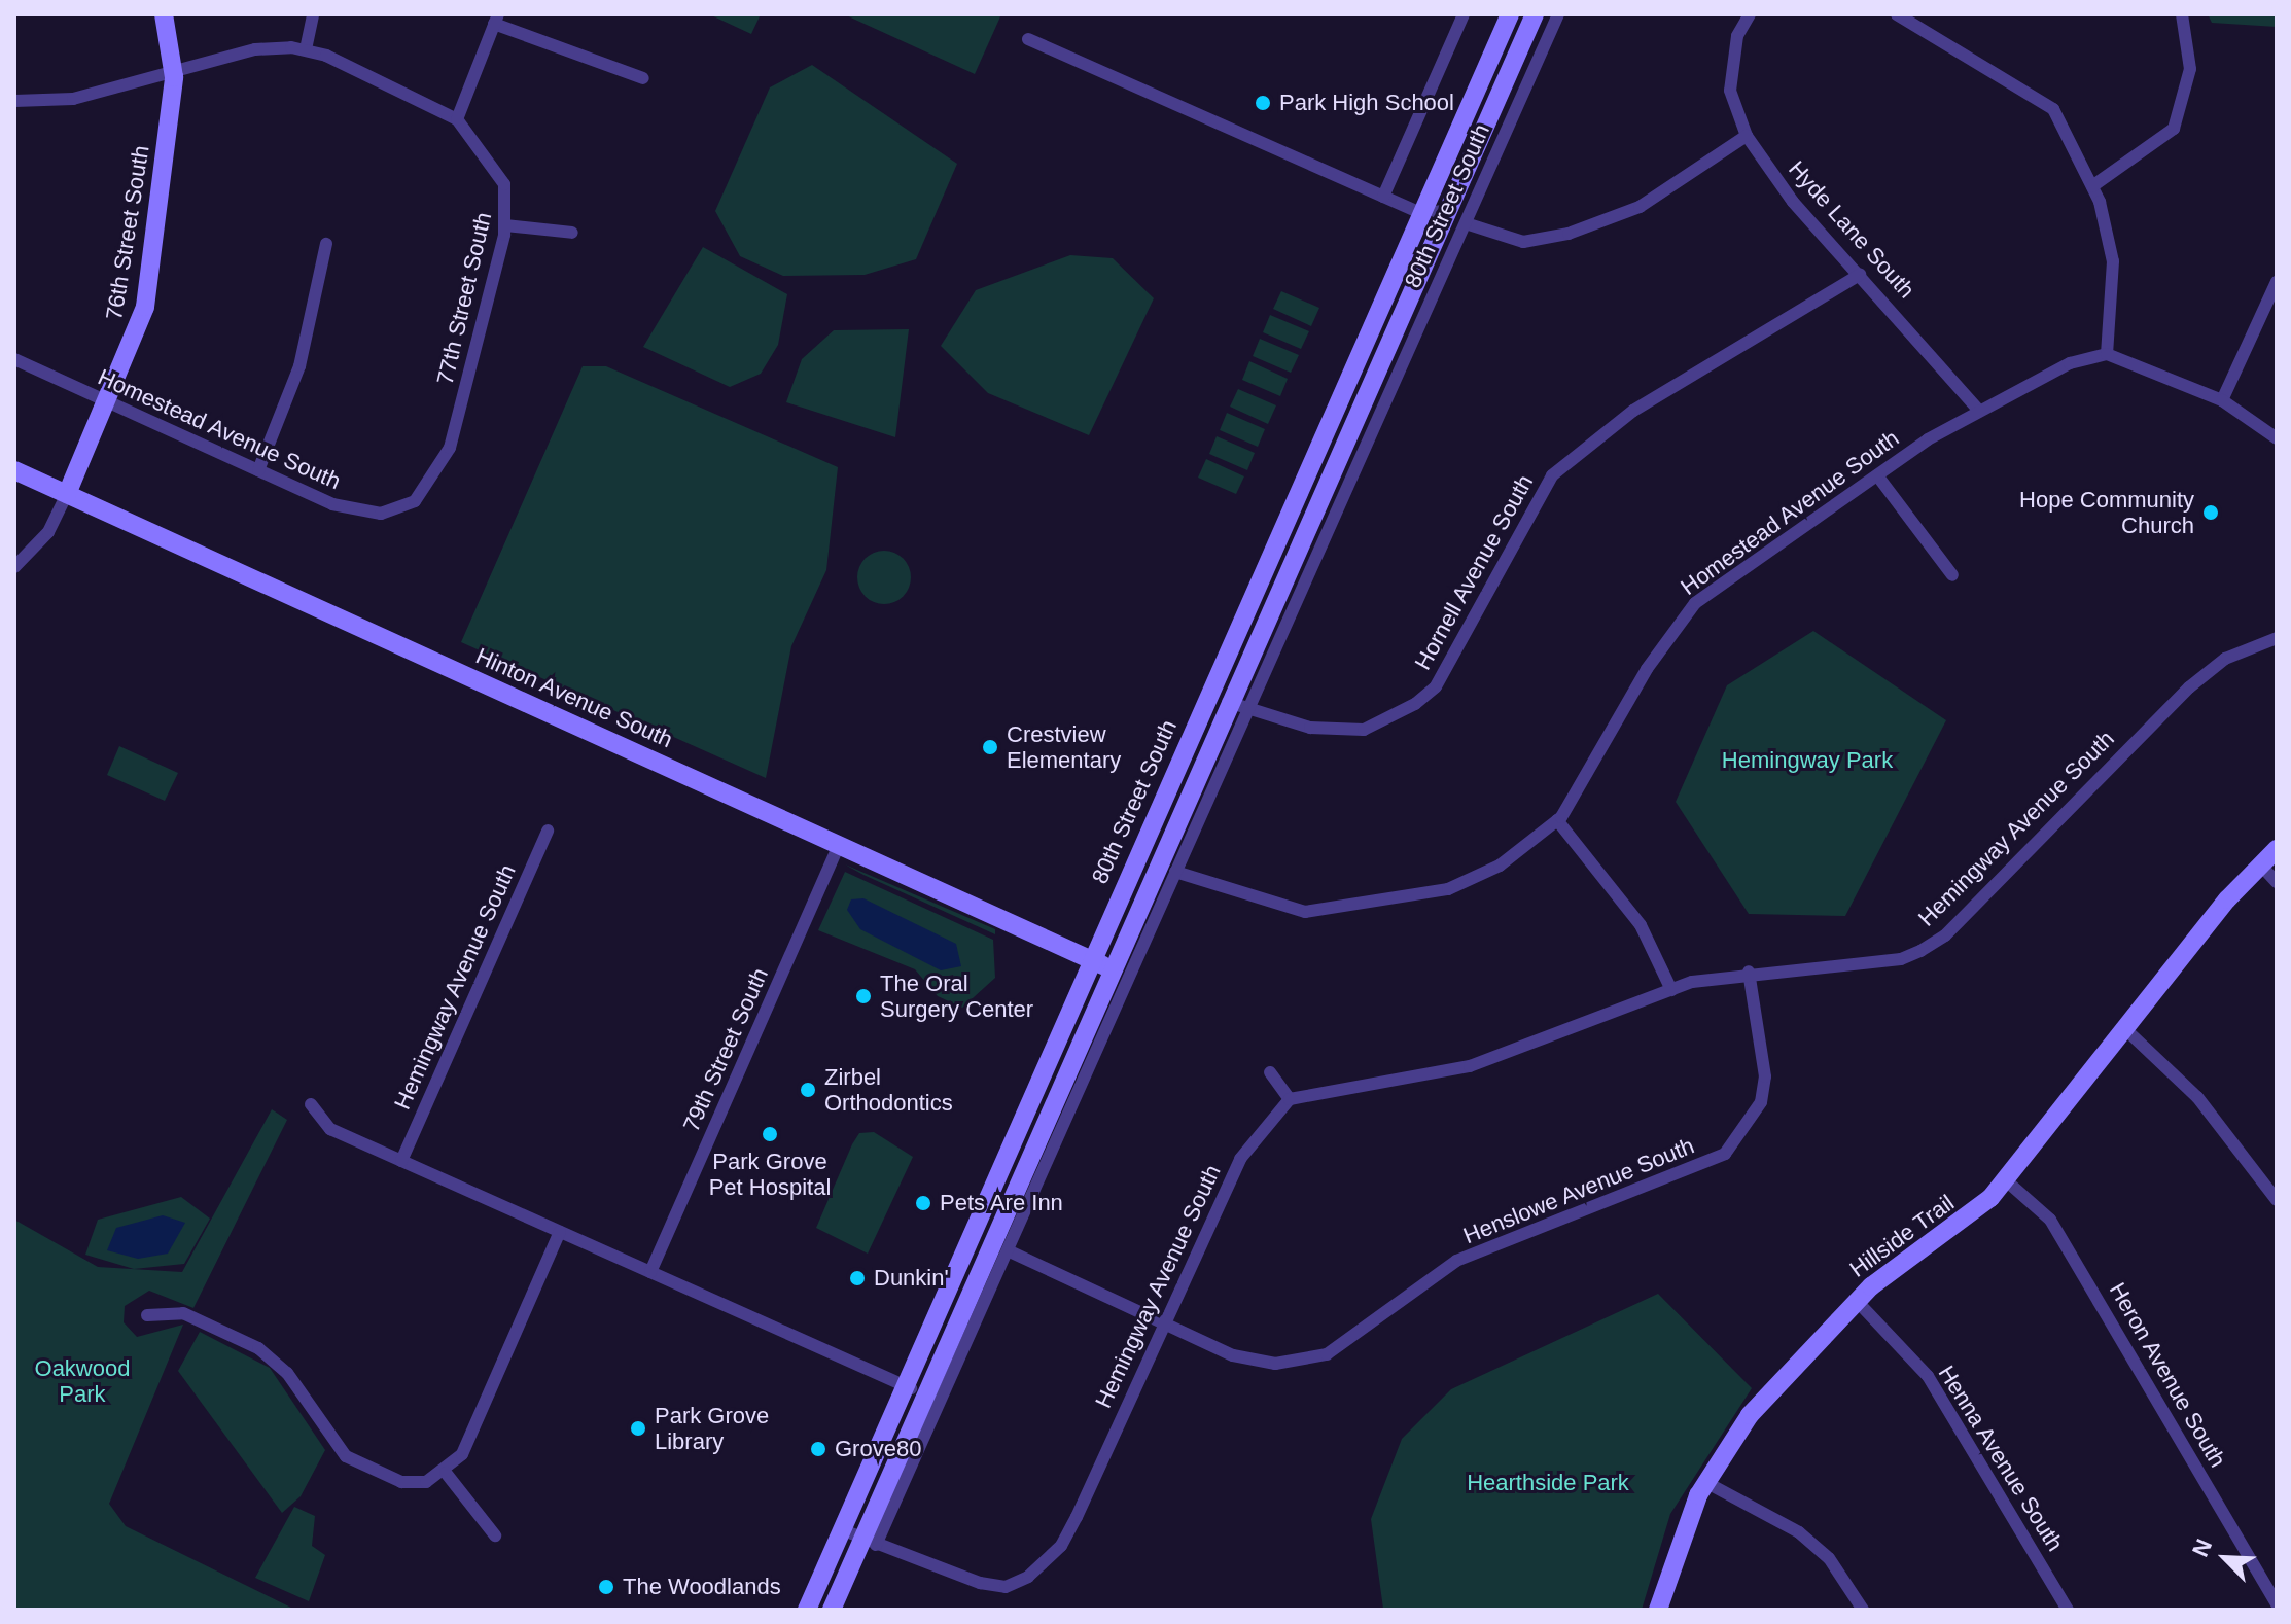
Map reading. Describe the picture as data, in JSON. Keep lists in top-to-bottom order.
{
  "streets": {
    "main road": [
      "80th Street South",
      "76th Street South",
      "Hinton Avenue South",
      "Hillside Trail"
    ],
    "street": [
      "Hyde Lane South",
      "77th Street South",
      "Homestead Avenue South",
      "Hornell Avenue South",
      "Hemingway Avenue South",
      "79th Street South",
      "Henslowe Avenue South",
      "Heron Avenue South",
      "Henna Avenue South"
    ]
  },
  "crossings": [
    ["80th Street South", "Homestead Avenue South"],
    ["80th Street South", "Hornell Avenue South"],
    ["80th Street South", "Hinton Avenue South"],
    ["80th Street South", "Hemingway Avenue South"],
    ["80th Street South", "Henslowe Avenue South"],
    ["Hyde Lane South", "Homestead Avenue South"],
    ["Hyde Lane South", "Hornell Avenue South"],
    ["76th Street South", "Homestead Avenue South"],
    ["76th Street South", "Hinton Avenue South"],
    ["77th Street South", "Homestead Avenue South"],
    ["Hinton Avenue South", "79th Street South"],
    ["Hemingway Avenue South", "Henslowe Avenue South"],
    ["Hillside Trail", "Heron Avenue South"],
    ["Hillside Trail", "Henna Avenue South"]
  ],
  "parks": ["Hemingway Park", "Oakwood Park", "Hearthside Park"],
  "places": [
    "Park High School",
    "Hope Community Church",
    "Crestview Elementary",
    "The Oral Surgery Center",
    "Zirbel Orthodontics",
    "Park Grove Pet Hospital",
    "Pets Are Inn",
    "Dunkin'",
    "Park Grove Library",
    "Grove80",
    "The Woodlands"
  ],
  "north": "top left"
}
